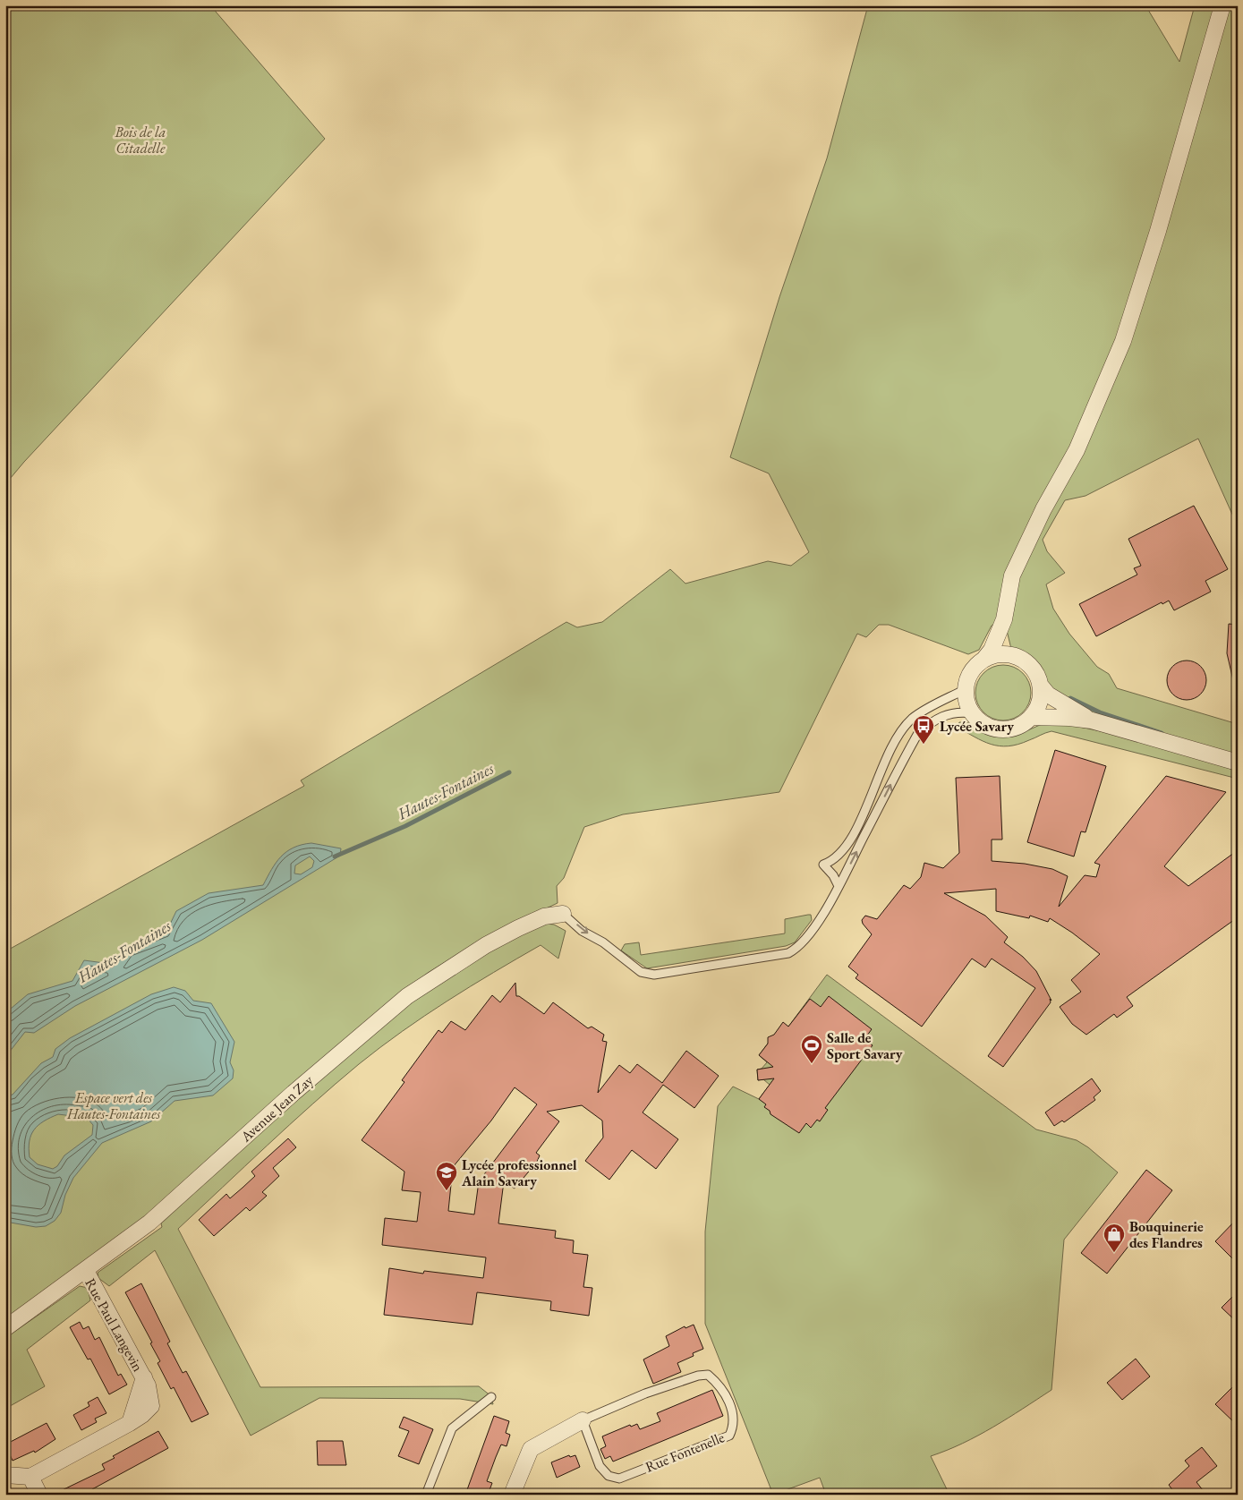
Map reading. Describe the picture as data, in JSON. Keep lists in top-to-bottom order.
{
  "streets": {
    "street": ["Avenue Jean Zay", "Rue Paul Langevin", "Rue Fontenelle"]
  },
  "crossings": [
    ["Avenue Jean Zay", "Rue Paul Langevin"]
  ],
  "water": ["Hautes-Fontaines"],
  "parks": ["Bois de la Citadelle", "Espace vert des Hautes-Fontaines"],
  "places": {
    "bus stop": ["Lycée Savary"],
    "sports": ["Salle de Sport Savary"],
    "school or university": ["Lycée professionnel Alain Savary"],
    "shop": ["Bouquinerie des Flandres"]
  }
}
